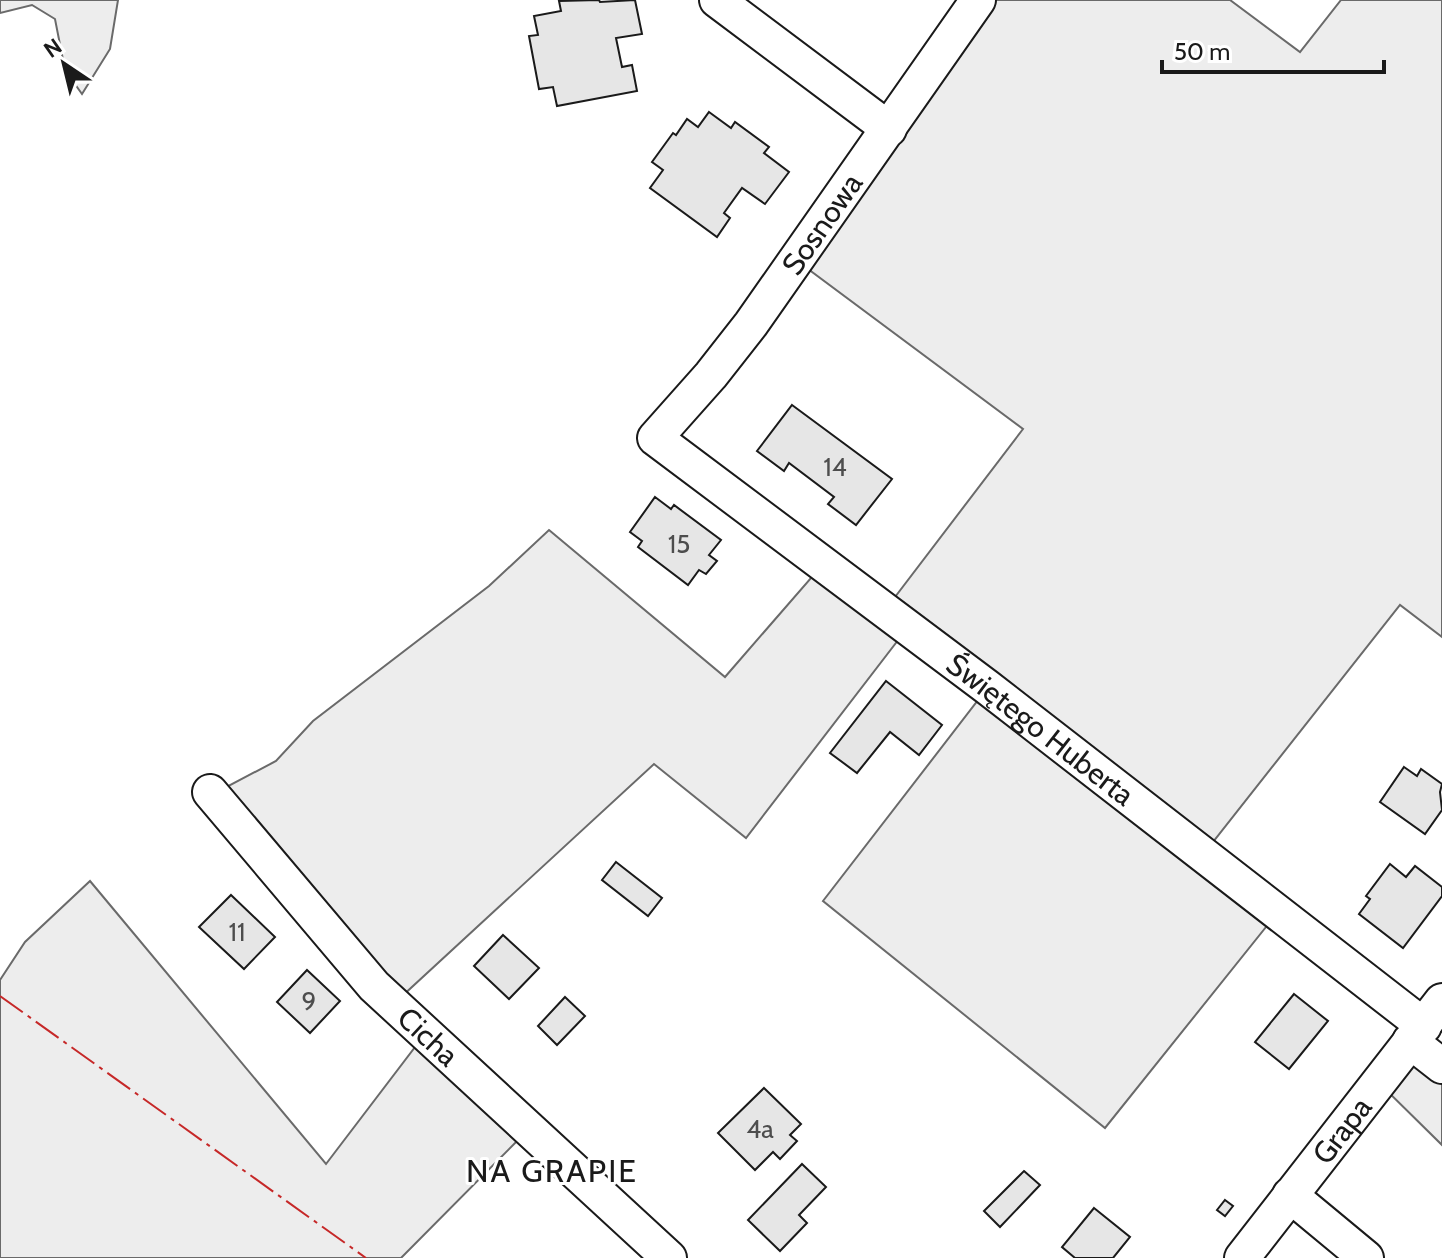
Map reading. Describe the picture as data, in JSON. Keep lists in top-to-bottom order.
{
  "streets": {
    "street": [
      "Sosnowa",
      "Świętego Huberta",
      "Cicha",
      "Grapa"
    ]
  },
  "crossings": [
    ["Sosnowa", "Świętego Huberta"],
    ["Świętego Huberta", "Grapa"]
  ],
  "districts": ["NA GRAPIE"],
  "house_numbers": [
    "14",
    "15",
    "11",
    "9",
    "4a"
  ],
  "scale_bar": "50 m",
  "north": "top left"
}
